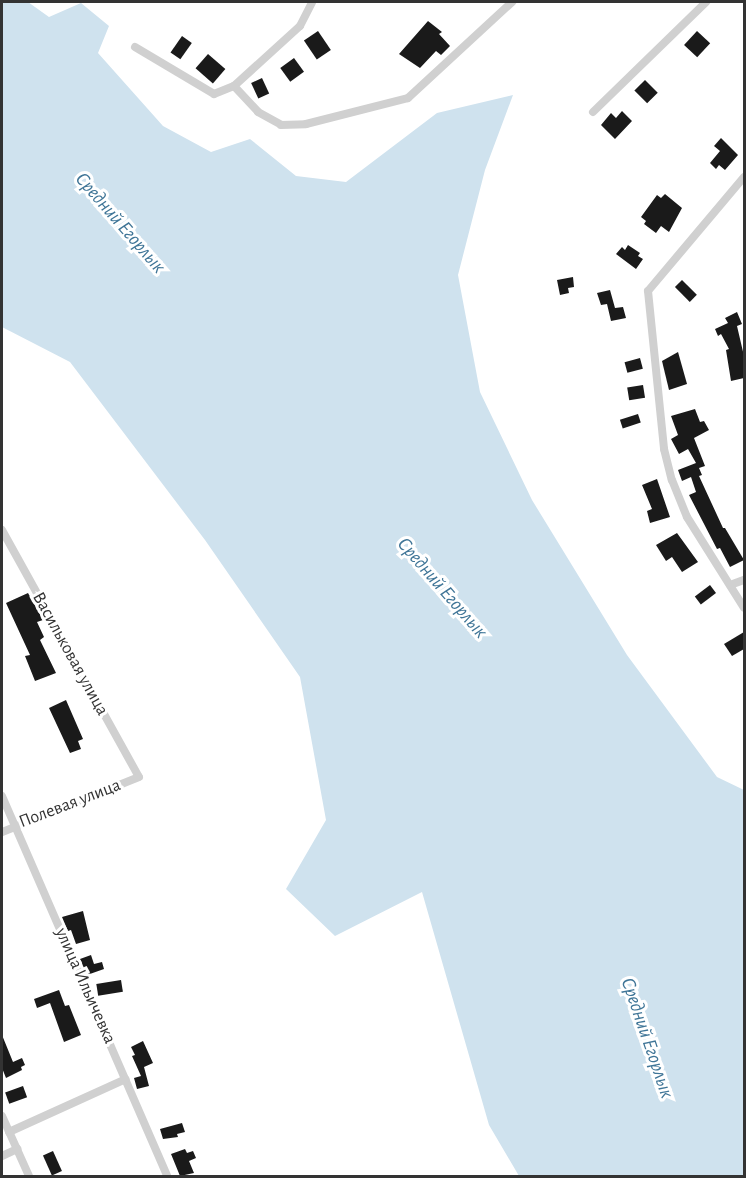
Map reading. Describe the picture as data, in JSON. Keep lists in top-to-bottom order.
{
  "streets": {
    "street": ["Васильковая улица", "Полевая улица", "улица Ильичевка"]
  },
  "crossings": [
    ["Васильковая улица", "Полевая улица"],
    ["Полевая улица", "улица Ильичевка"]
  ],
  "water": ["Средний Егорлык"]
}
